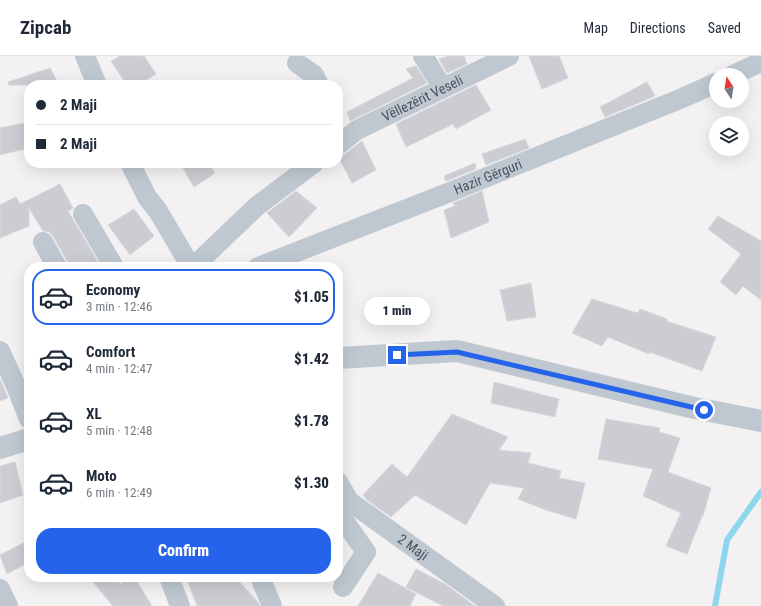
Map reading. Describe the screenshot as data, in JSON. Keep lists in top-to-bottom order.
{
  "streets": {
    "street": ["Vëllezërit Veseli", "Hazir Gërguri", "2 Maji"]
  },
  "north": "top",
  "page": {
    "header": "Zipcab",
    "nav": ["Map", "Directions", "Saved"],
    "banner": ["2 Maji", "2 Maji"],
    "list": [
      {
        "name": "Economy",
        "note": "3 min · 12:46",
        "value": "$1.05"
      },
      {
        "name": "Comfort",
        "note": "4 min · 12:47",
        "value": "$1.42"
      },
      {
        "name": "XL",
        "note": "5 min · 12:48",
        "value": "$1.78"
      },
      {
        "name": "Moto",
        "note": "6 min · 12:49",
        "value": "$1.30"
      }
    ],
    "bubble": "1 min",
    "buttons": "Confirm"
  }
}
